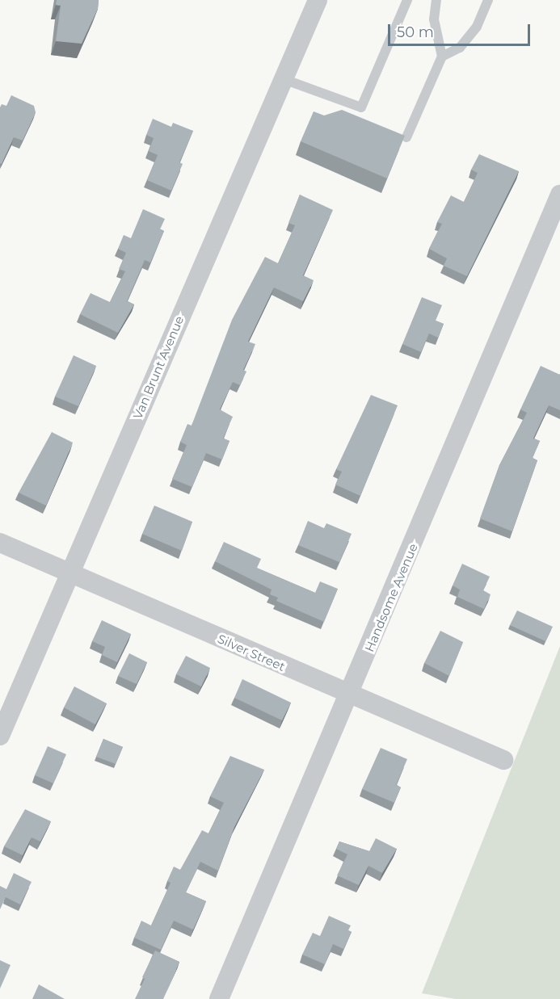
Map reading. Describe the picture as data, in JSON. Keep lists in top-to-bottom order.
{
  "streets": {
    "street": ["Van Brunt Avenue", "Handsome Avenue", "Silver Street"]
  },
  "crossings": [
    ["Van Brunt Avenue", "Silver Street"],
    ["Handsome Avenue", "Silver Street"]
  ],
  "scale_bar": "50 m"
}
